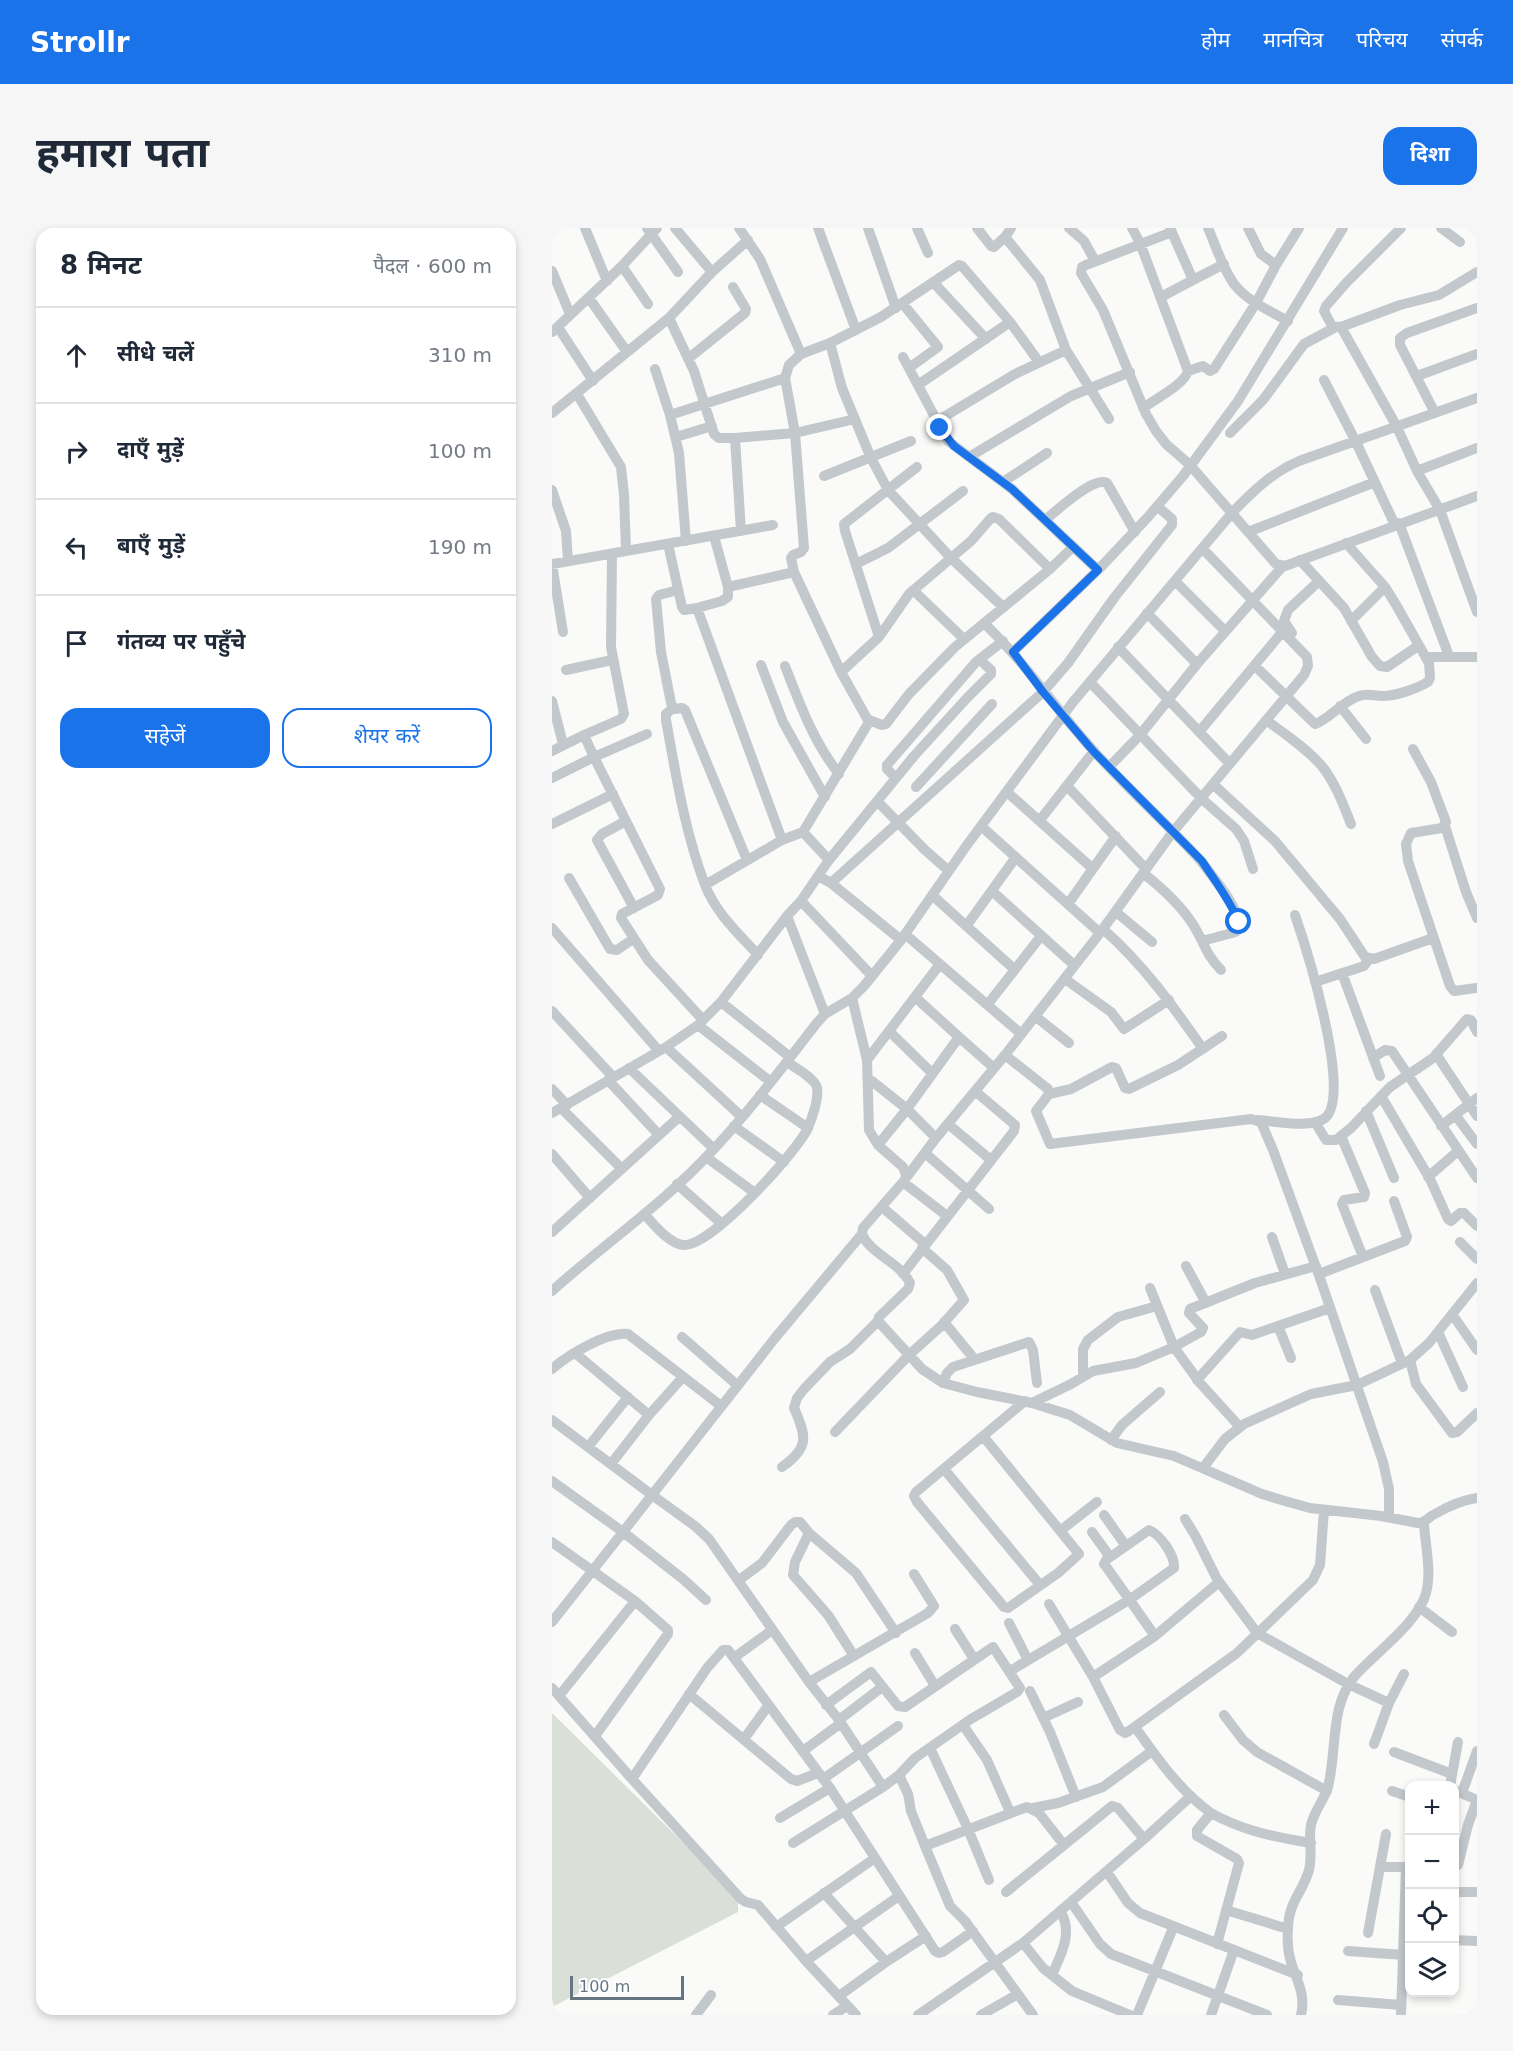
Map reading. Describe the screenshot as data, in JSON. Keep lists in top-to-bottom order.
{
  "scale_bar": "100 m",
  "page": {
    "header": "Strollr",
    "nav": [
      "होम",
      "मानचित्र",
      "परिचय",
      "संपर्क"
    ],
    "buttons": [
      "दिशा",
      ["सहेजें", "शेयर करें"]
    ],
    "title": "हमारा पता",
    "heading": ["8 मिनट", "पैदल · 600 m"],
    "list": [
      ["सीधे चलें", "310 m"],
      ["दाएँ मुड़ें", "100 m"],
      ["बाएँ मुड़ें", "190 m"],
      "गंतव्य पर पहुँचे"
    ],
    "map_buttons": ["+", "−"],
    "scale": "100 m"
  }
}
